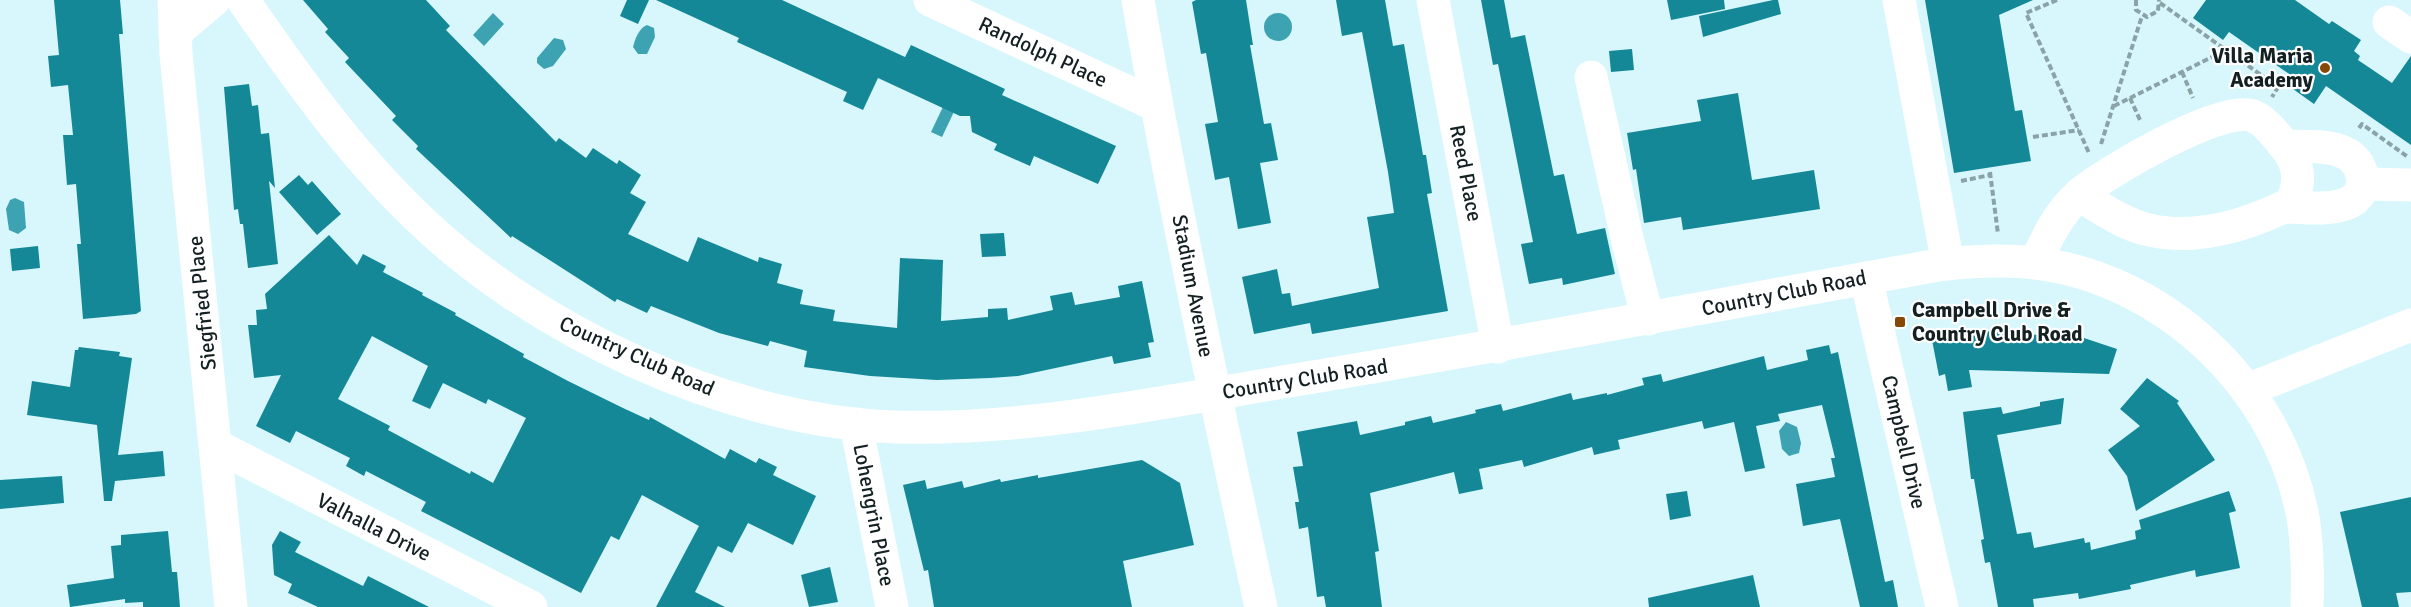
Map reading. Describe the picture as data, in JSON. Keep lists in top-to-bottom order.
{
  "streets": {
    "street": [
      "Randolph Place",
      "Reed Place",
      "Stadium Avenue",
      "Country Club Road",
      "Siegfried Place",
      "Campbell Drive",
      "Lohengrin Place",
      "Valhalla Drive"
    ]
  },
  "crossings": [
    ["Randolph Place", "Stadium Avenue"],
    ["Reed Place", "Country Club Road"],
    ["Stadium Avenue", "Country Club Road"],
    ["Country Club Road", "Campbell Drive"],
    ["Country Club Road", "Lohengrin Place"],
    ["Siegfried Place", "Valhalla Drive"]
  ],
  "places": {
    "other": ["Villa Maria Academy"],
    "transit": ["Campbell Drive & Country Club Road"]
  }
}
